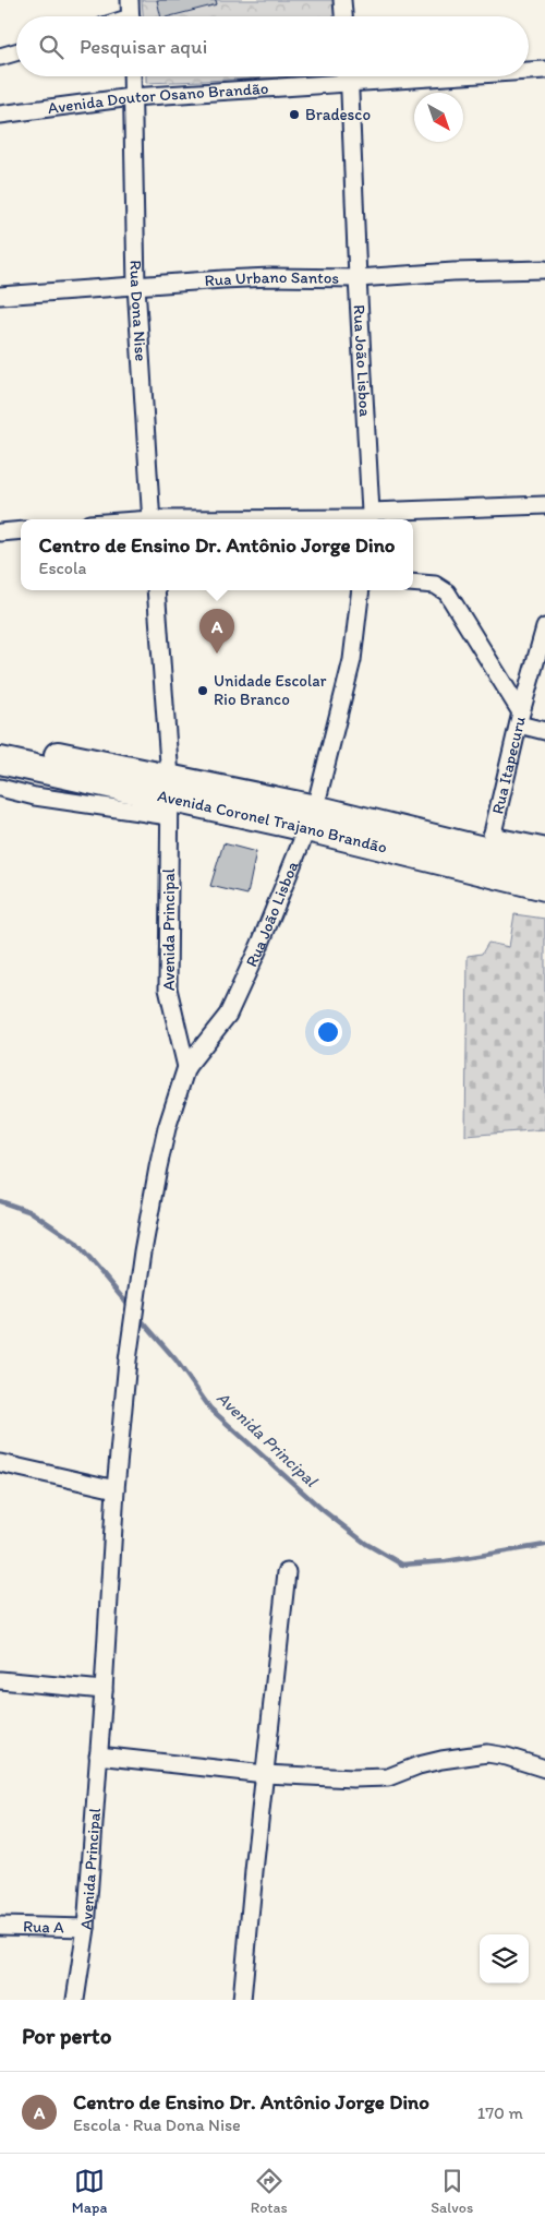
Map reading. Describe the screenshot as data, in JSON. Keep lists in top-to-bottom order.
{
  "streets": {
    "main road": ["Avenida Coronel Trajano Brandão"],
    "street": [
      "Avenida Doutor Osano Brandão",
      "Rua Urbano Santos",
      "Rua Dona Nise",
      "Rua João Lisboa",
      "Rua Itapecuru",
      "Avenida Principal",
      "Rua A"
    ]
  },
  "crossings": [
    ["Avenida Doutor Osano Brandão", "Rua Dona Nise"],
    ["Avenida Doutor Osano Brandão", "Rua João Lisboa"],
    ["Rua Urbano Santos", "Rua Dona Nise"],
    ["Rua Urbano Santos", "Rua João Lisboa"],
    ["Rua João Lisboa", "Avenida Coronel Trajano Brandão"],
    ["Rua João Lisboa", "Avenida Principal"],
    ["Rua Itapecuru", "Avenida Coronel Trajano Brandão"],
    ["Avenida Coronel Trajano Brandão", "Avenida Principal"],
    ["Avenida Principal", "Rua A"]
  ],
  "water": ["Avenida Principal"],
  "places": ["Bradesco", "Unidade Escolar Rio Branco"],
  "north": "bottom right",
  "page": {
    "search": "Pesquisar aqui",
    "popup": ["Centro de Ensino Dr. Antônio Jorge Dino", "Escola"],
    "pins": "A",
    "heading": "Por perto",
    "list": [
      {
        "mark": "A",
        "name": "Centro de Ensino Dr. Antônio Jorge Dino",
        "note": "Escola · Rua Dona Nise",
        "value": "170 m"
      }
    ],
    "nav": ["Mapa", "Rotas", "Salvos"]
  }
}
